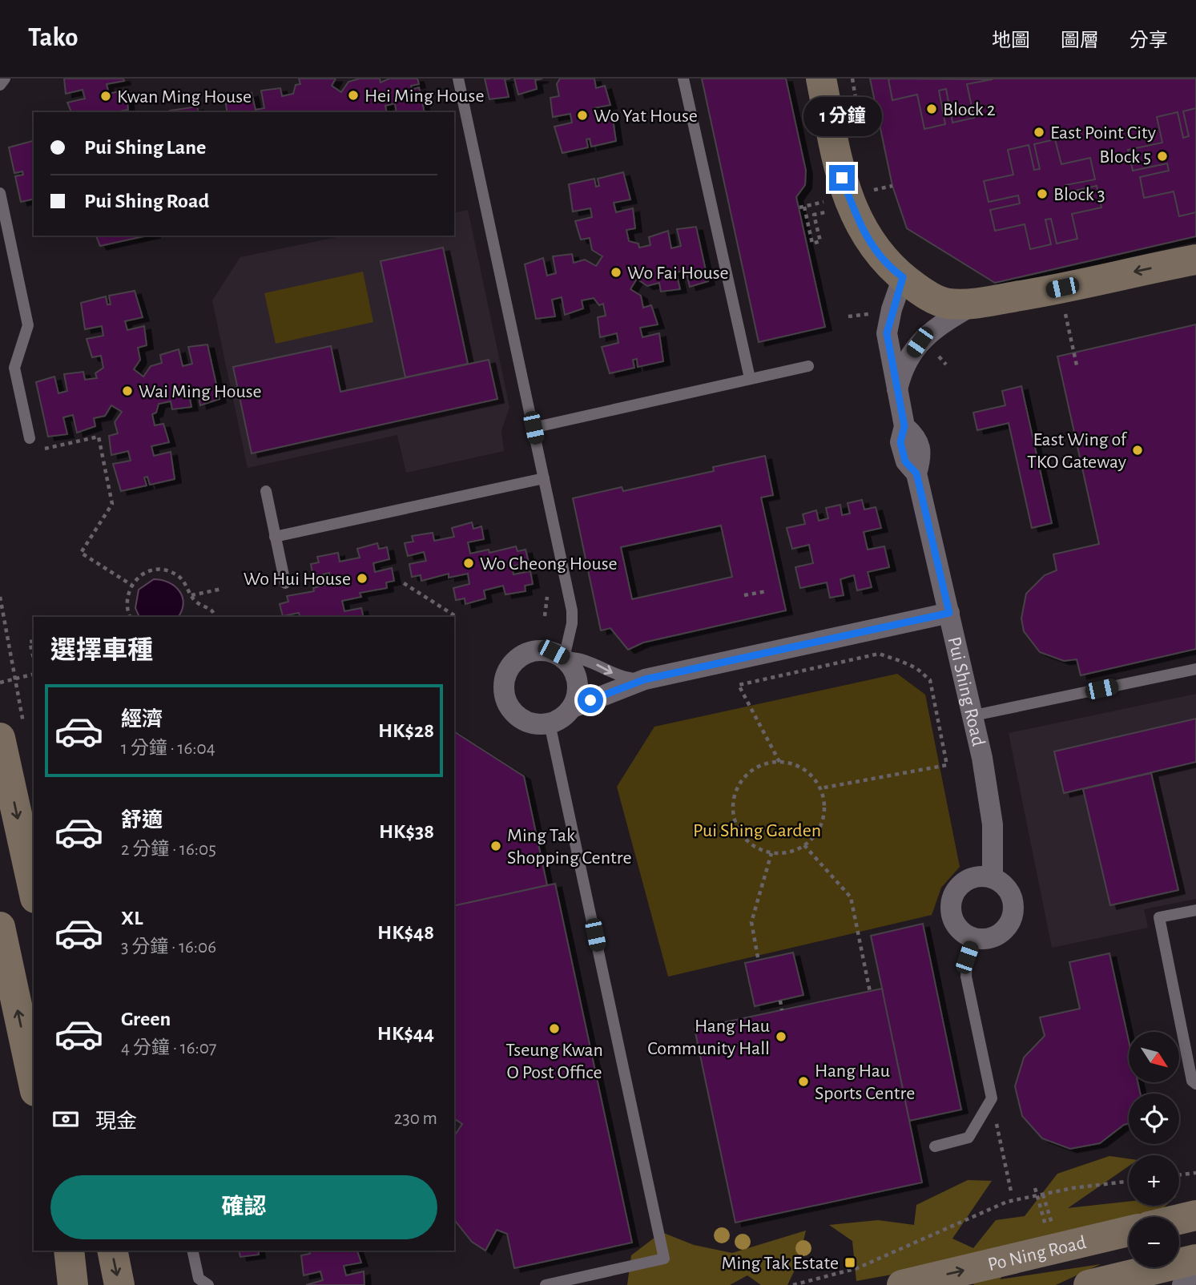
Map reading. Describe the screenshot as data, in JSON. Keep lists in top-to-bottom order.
{
  "streets": {
    "main road": ["Po Ning Road"],
    "street": ["Pui Shing Road"]
  },
  "one_way": ["Po Ning Road"],
  "parks": ["Pui Shing Garden"],
  "places": {
    "other": [
      "Hei Ming House",
      "Kwan Ming House",
      "Block 2",
      "Wo Yat House",
      "East Point City",
      "Block 5",
      "Block 3",
      "Wo Fai House",
      "Wai Ming House",
      "East Wing of TKO Gateway",
      "Wo Cheong House",
      "Wo Hui House",
      "Ming Tak Shopping Centre",
      "Tseung Kwan O Post Office",
      "Hang Hau Community Hall",
      "Hang Hau Sports Centre"
    ],
    "transit": ["Ming Tak Estate"]
  },
  "north": "bottom right",
  "page": {
    "header": "Tako",
    "nav": ["地圖", "圖層", "分享"],
    "bubble": "1 分鐘",
    "banner": ["Pui Shing Lane", "Pui Shing Road"],
    "heading": "選擇車種",
    "list": [
      {
        "name": "經濟",
        "note": "1 分鐘 · 16:04",
        "value": "HK$28"
      },
      {
        "name": "舒適",
        "note": "2 分鐘 · 16:05",
        "value": "HK$38"
      },
      {
        "name": "XL",
        "note": "3 分鐘 · 16:06",
        "value": "HK$48"
      },
      {
        "name": "Green",
        "note": "4 分鐘 · 16:07",
        "value": "HK$44"
      }
    ],
    "map_buttons": ["+", "−"],
    "pay": ["現金", "230 m"],
    "buttons": "確認"
  }
}
